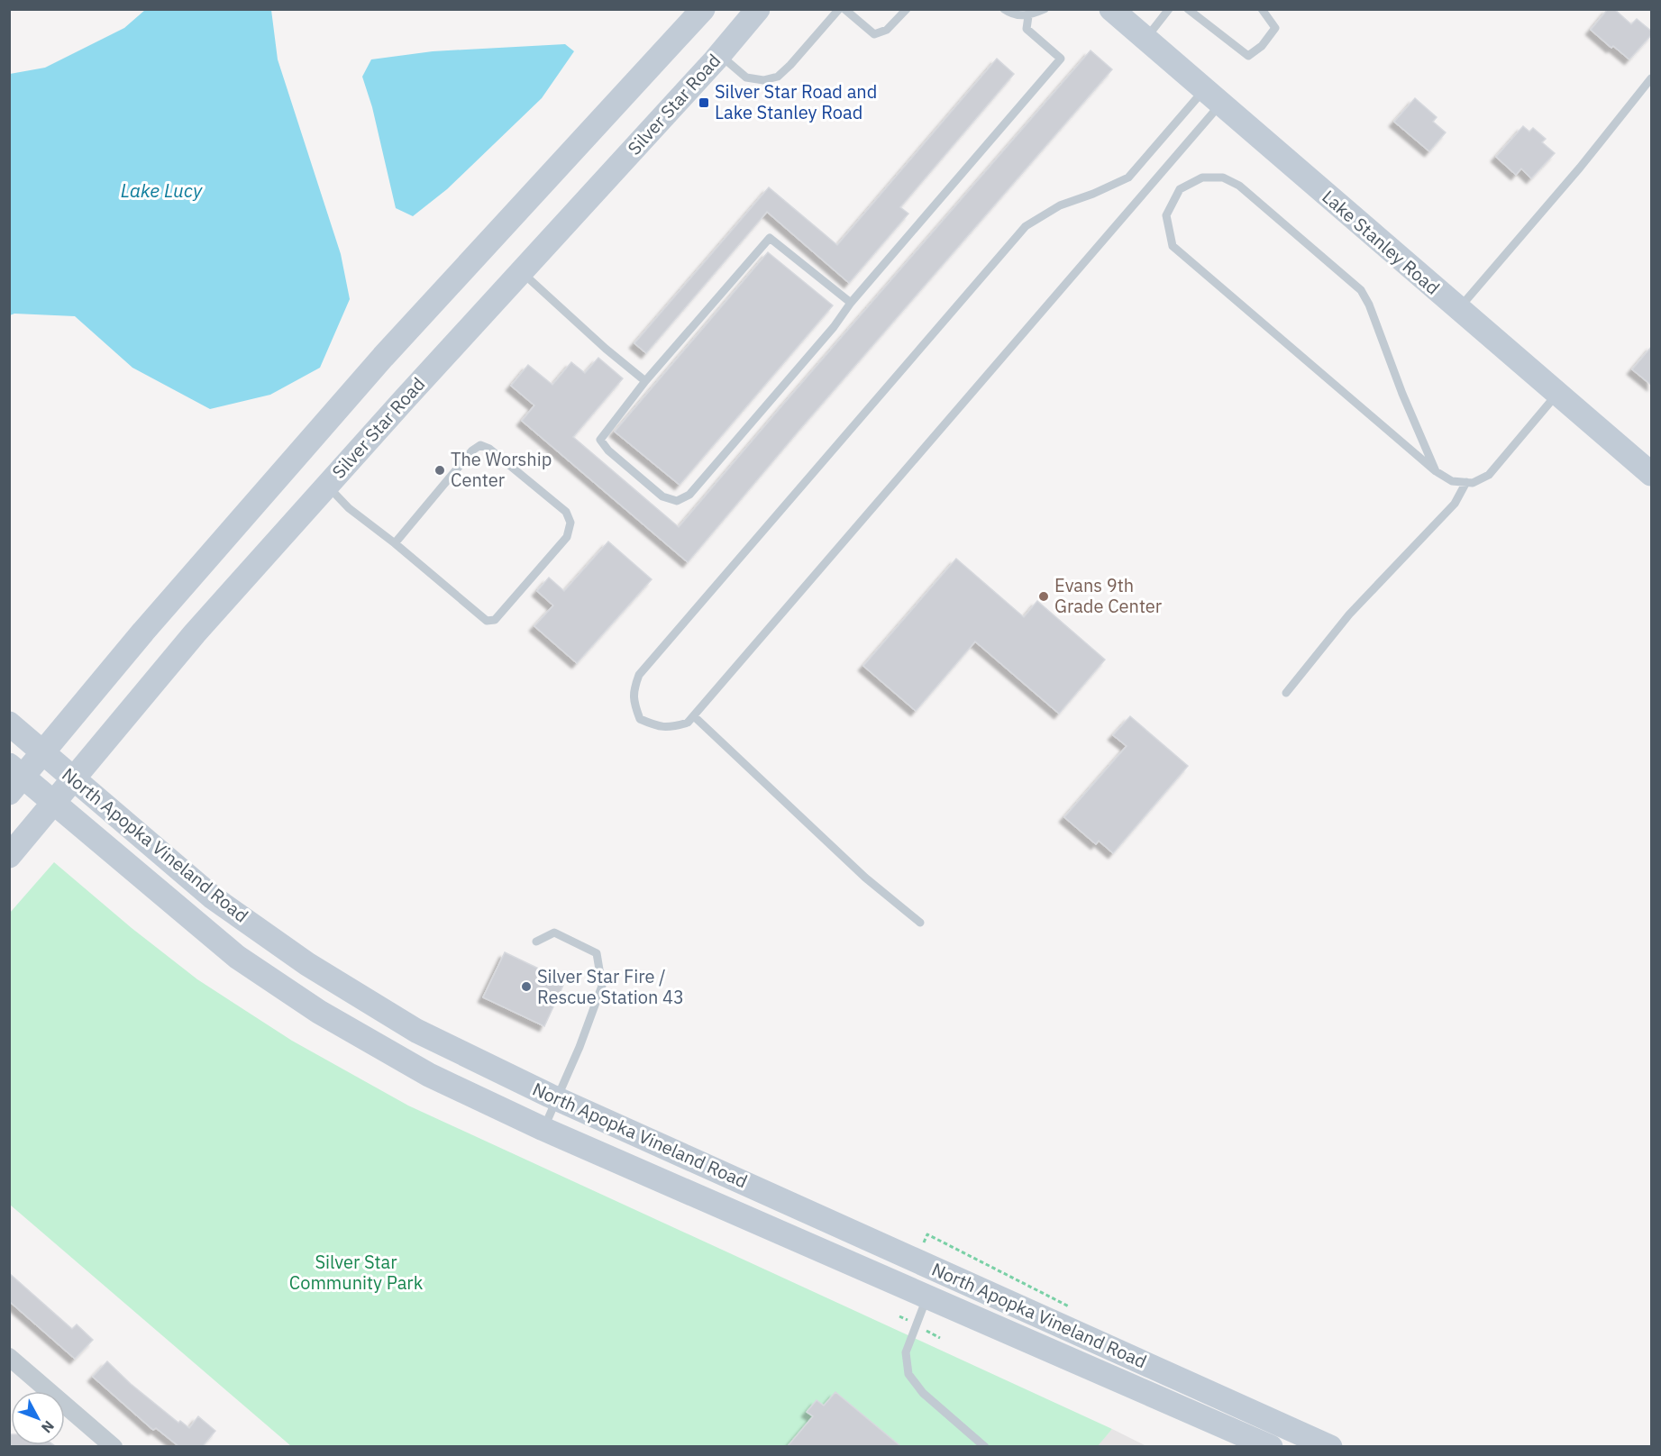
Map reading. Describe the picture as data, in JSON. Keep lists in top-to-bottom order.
{
  "streets": {
    "main road": ["Silver Star Road", "Lake Stanley Road", "North Apopka Vineland Road"]
  },
  "crossings": [
    ["Silver Star Road", "North Apopka Vineland Road"]
  ],
  "water": ["Lake Lucy"],
  "parks": ["Silver Star Community Park"],
  "places": {
    "transit": ["Silver Star Road and Lake Stanley Road"],
    "other": ["The Worship Center", "Evans 9th Grade Center", "Silver Star Fire / Rescue Station 43"]
  },
  "north": "bottom right"
}
